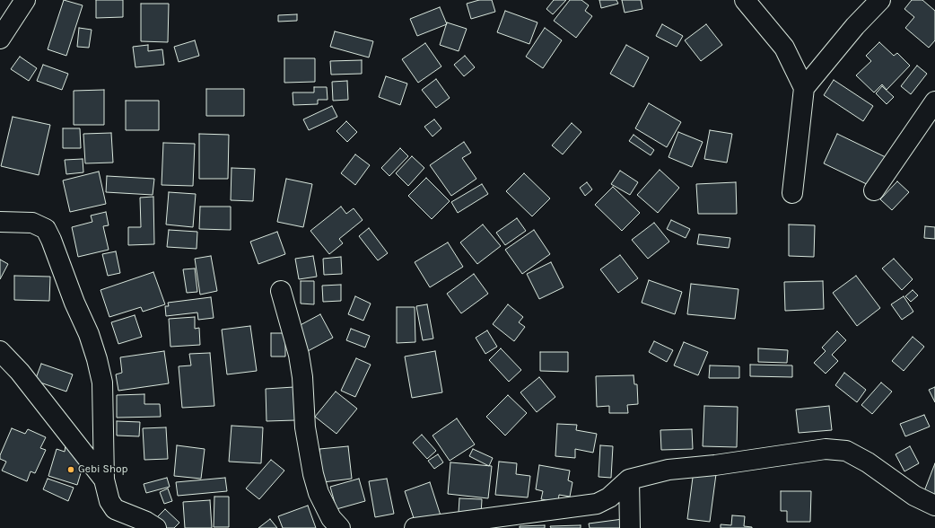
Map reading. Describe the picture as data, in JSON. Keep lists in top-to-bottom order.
{
  "places": ["Gebi Shop"]
}
